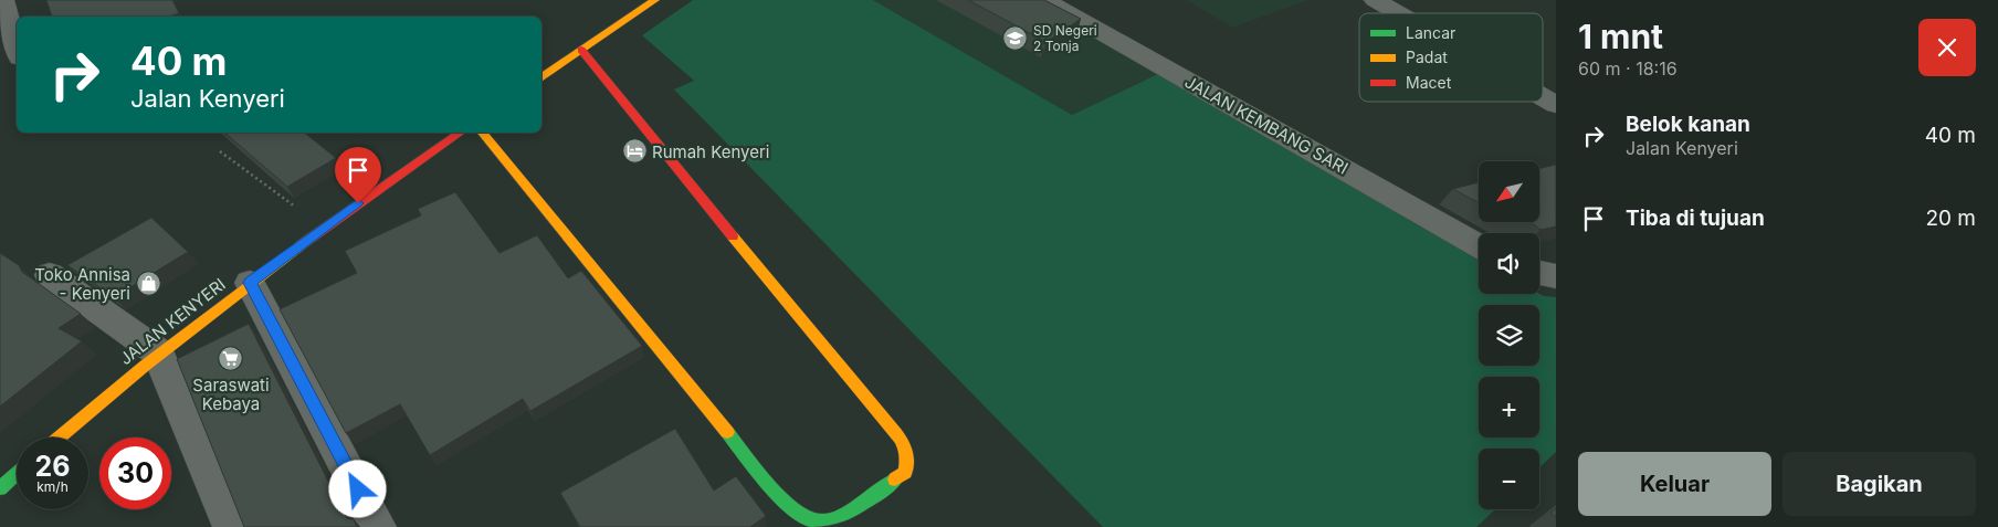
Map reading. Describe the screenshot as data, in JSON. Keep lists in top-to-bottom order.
{
  "streets": {
    "street": ["JALAN KEMBANG SARI", "JALAN KENYERI"]
  },
  "places": {
    "school or university": ["SD Negeri 2 Tonja"],
    "hotel": ["Rumah Kenyeri"],
    "shop": ["Toko Annisa - Kenyeri"],
    "supermarket": ["Saraswati Kebaya"]
  },
  "legend": ["Lancar", "Padat", "Macet"],
  "north": "bottom left",
  "page": {
    "heading": ["1 mnt", "60 m · 18:16"],
    "turn": ["40 m", "Jalan Kenyeri"],
    "list": [
      {
        "name": "Belok kanan",
        "note": "Jalan Kenyeri",
        "value": "40 m"
      },
      {
        "name": "Tiba di tujuan",
        "value": "20 m"
      }
    ],
    "map_buttons": ["+", "−"],
    "speed": "26 km/h",
    "limit": "30",
    "buttons": ["Keluar", "Bagikan"]
  }
}
